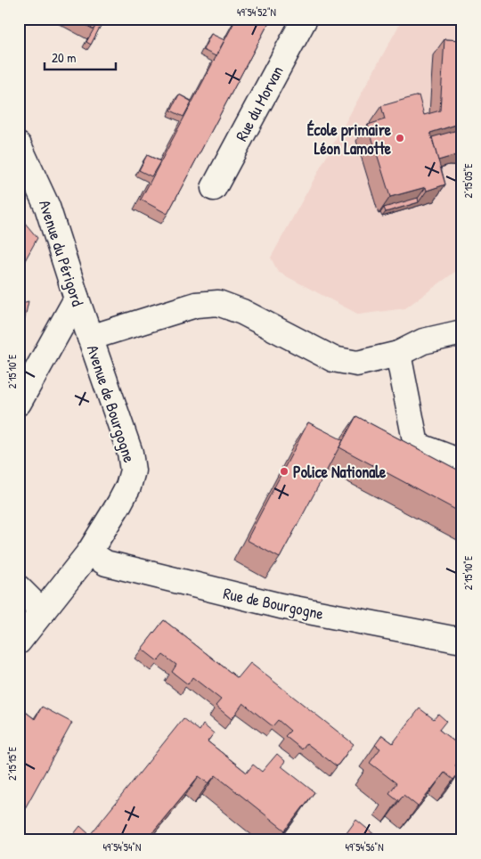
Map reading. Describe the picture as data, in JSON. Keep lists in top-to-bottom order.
{
  "streets": {
    "street": [
      "Rue du Morvan",
      "Avenue du Périgord",
      "Avenue de Bourgogne",
      "Rue de Bourgogne"
    ]
  },
  "crossings": [
    ["Avenue du Périgord", "Avenue de Bourgogne"],
    ["Avenue de Bourgogne", "Rue de Bourgogne"]
  ],
  "places": ["École primaire Léon Lamotte", "Police Nationale"],
  "scale_bar": "20 m",
  "coordinates": [
    "49°54'52\"N",
    "2°15'05\"E",
    "2°15'10\"E",
    "2°15'15\"E",
    "49°54'54\"N",
    "49°54'56\"N"
  ]
}
